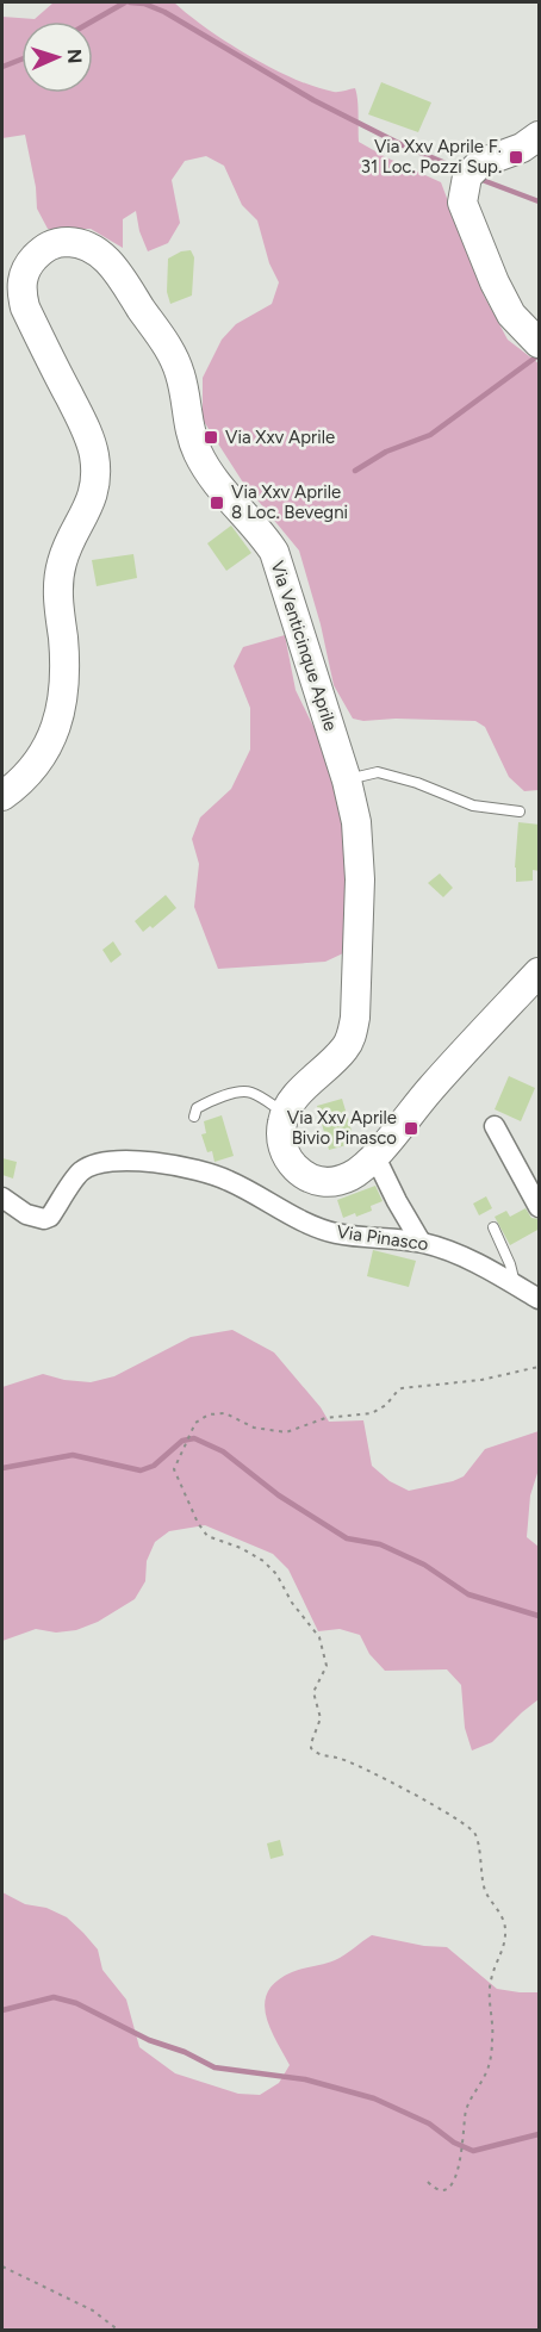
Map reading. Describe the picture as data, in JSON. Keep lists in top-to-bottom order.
{
  "streets": {
    "main road": ["Via Venticinque Aprile"],
    "street": ["Via Pinasco"]
  },
  "places": {
    "transit": [
      "Via Xxv Aprile F. 31 Loc. Pozzi Sup.",
      "Via Xxv Aprile",
      "Via Xxv Aprile 8 Loc. Bevegni",
      "Via Xxv Aprile Bivio Pinasco"
    ]
  },
  "north": "right"
}
